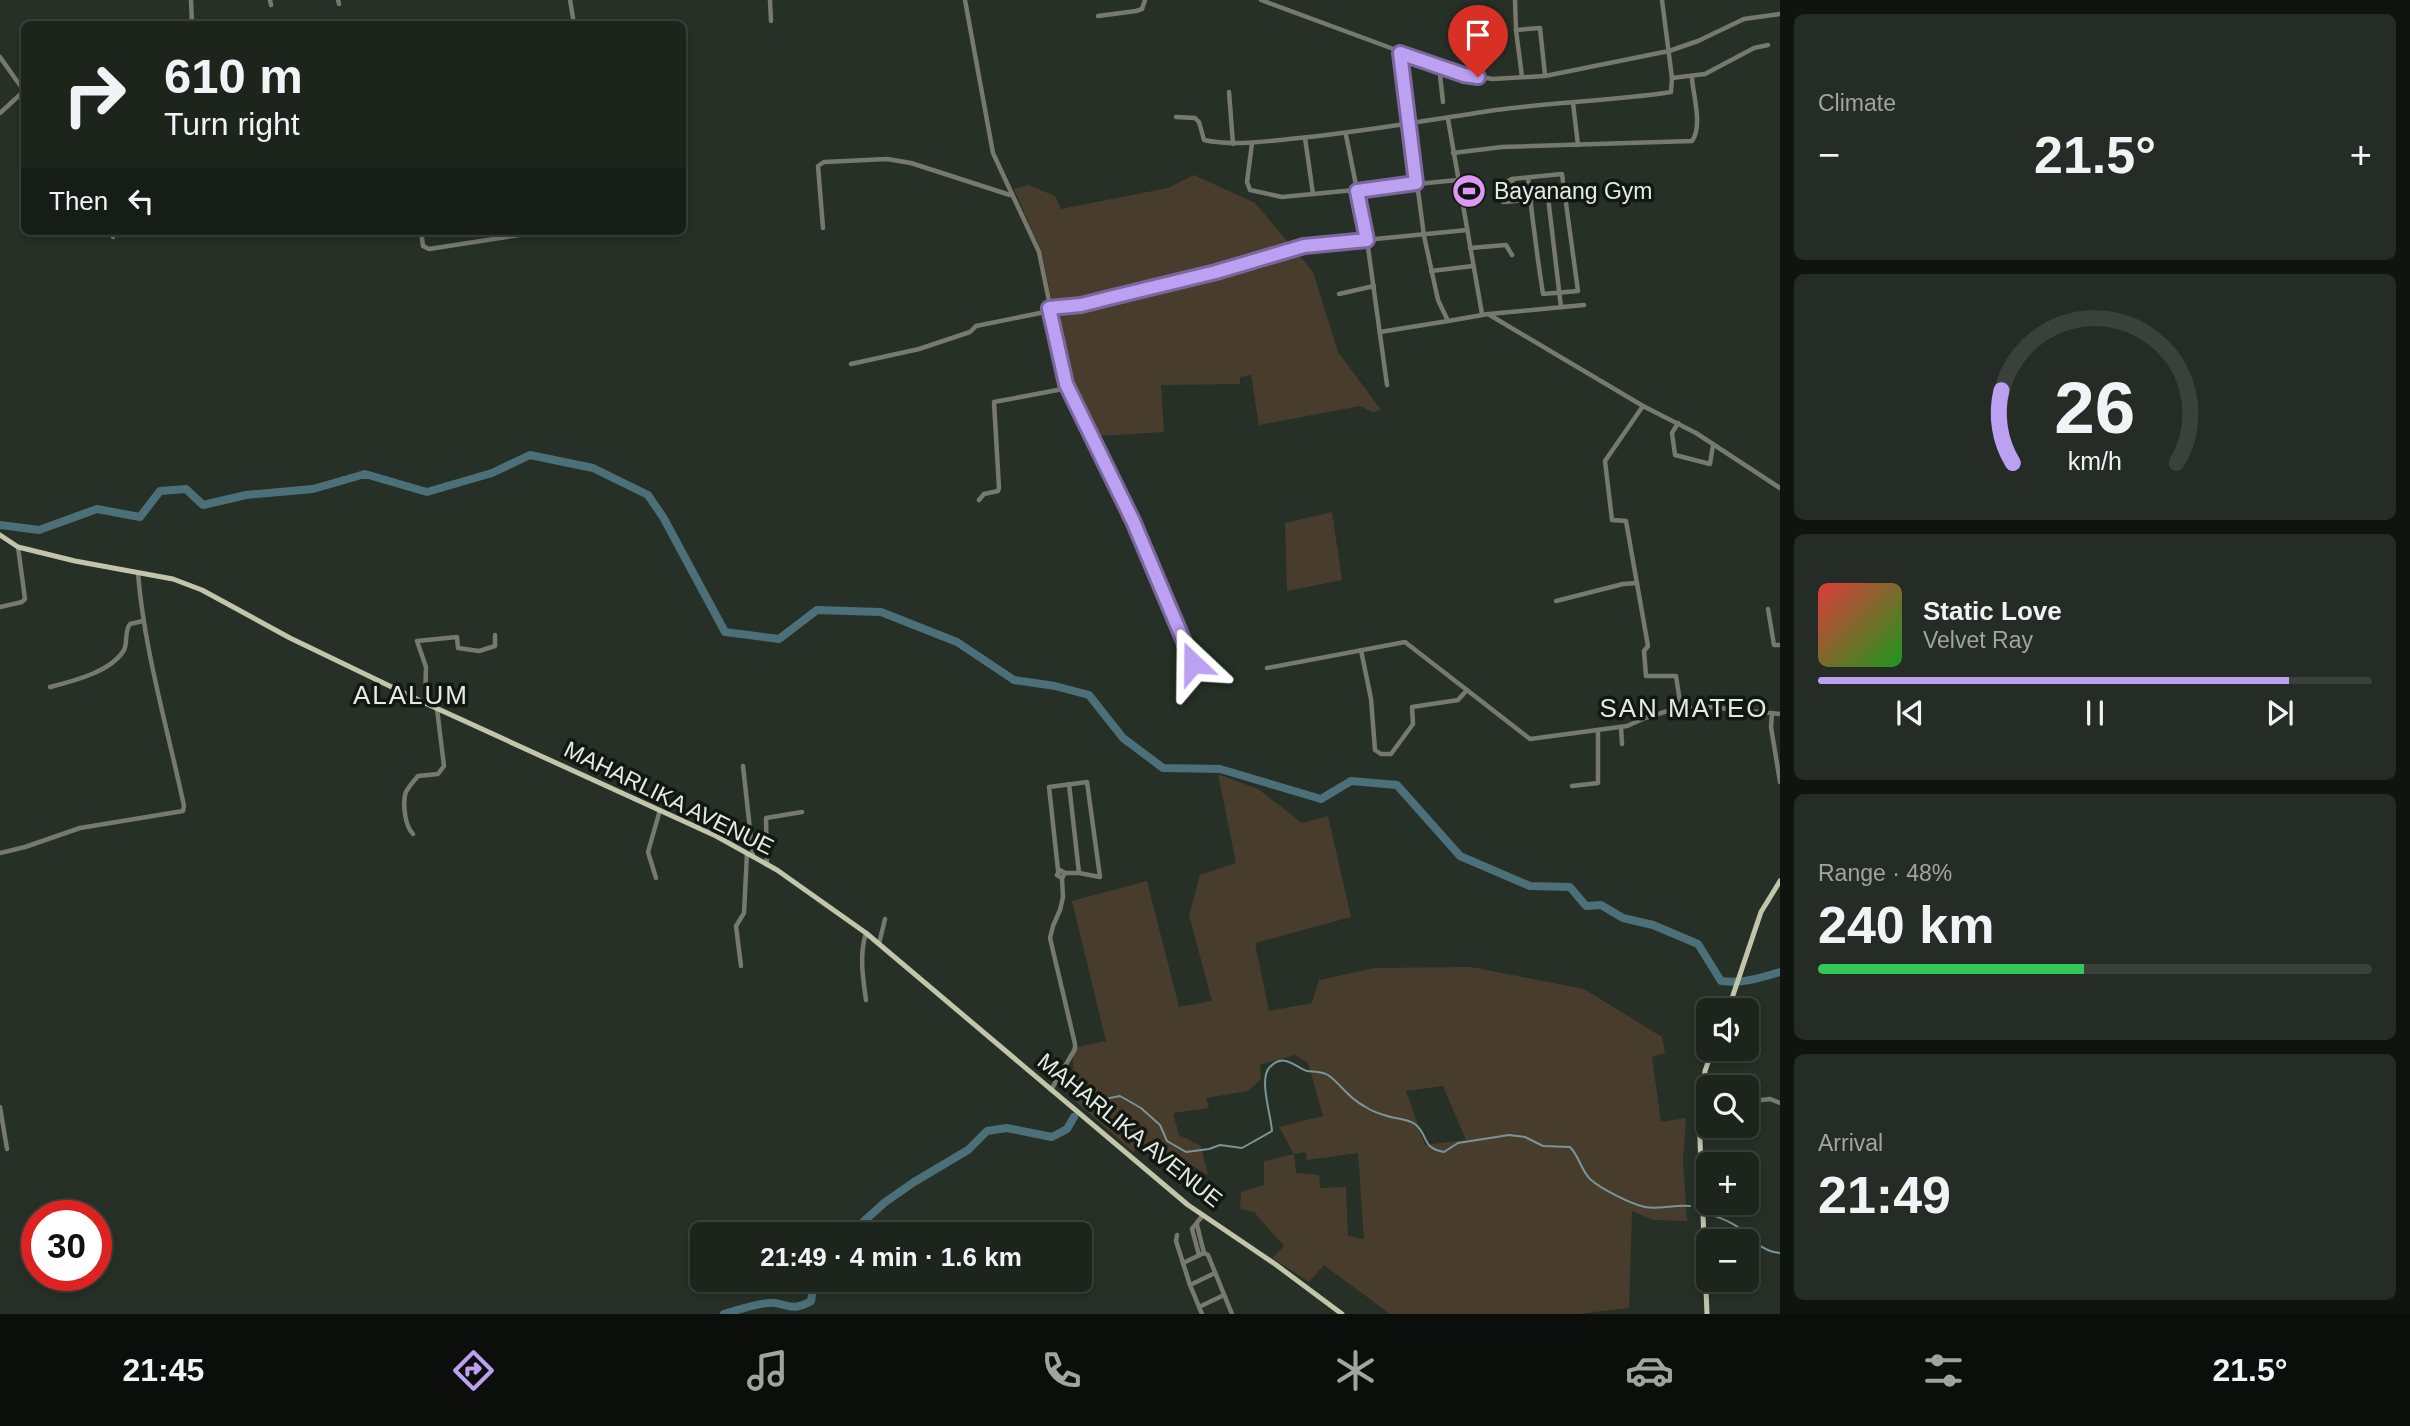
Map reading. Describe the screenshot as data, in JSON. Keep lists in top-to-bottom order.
{
  "streets": {
    "main road": ["MAHARLIKA AVENUE"]
  },
  "districts": ["ALALUM", "SAN MATEO"],
  "places": {
    "sports": ["Bayanang Gym"]
  },
  "page": {
    "tile": [
      "Climate",
      ["Range · 48%", "240 km"],
      ["Arrival", "21:49"]
    ],
    "turn": ["610 m", "Turn right"],
    "heat": ["−", "21.5°", "+"],
    "then": "Then",
    "song": ["Static Love", "Velvet Ray"],
    "map_buttons": ["+", "−"],
    "limit": "30",
    "trip": "21:49 · 4 min · 1.6 km",
    "tabs": ["21:45", "21.5°"],
    "gauge": ["26", "km/h"]
  }
}
